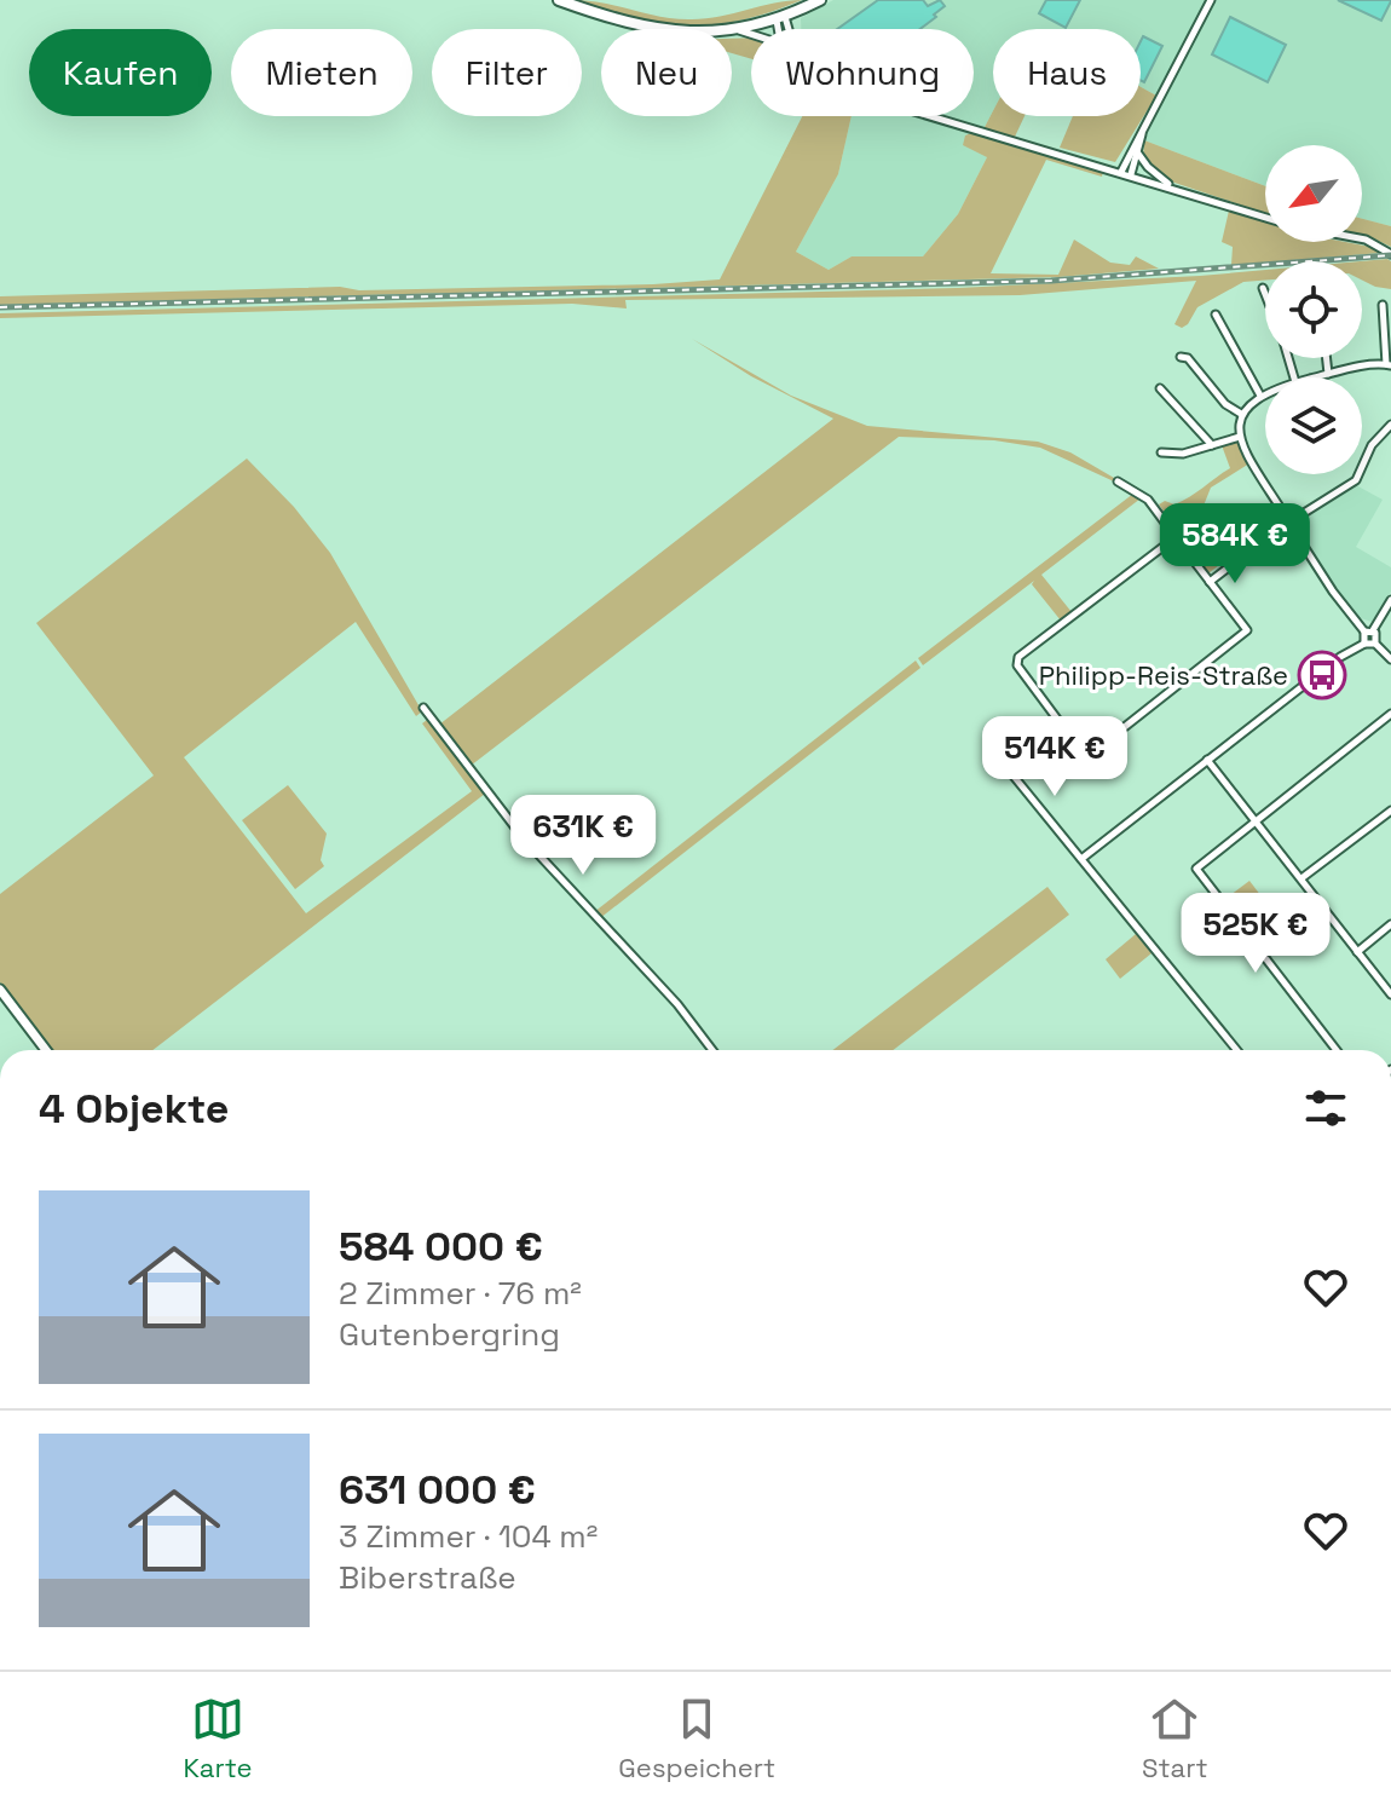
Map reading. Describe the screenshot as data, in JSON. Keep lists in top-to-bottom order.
{
  "places": {
    "bus stop": ["Philipp-Reis-Straße"]
  },
  "north": "bottom left",
  "page": {
    "chip": [
      "Kaufen",
      "Mieten",
      "Filter",
      "Neu",
      "Wohnung",
      "Haus"
    ],
    "price": [
      "584K €",
      "514K €",
      "631K €",
      "525K €"
    ],
    "heading": "4 Objekte",
    "list": [
      {
        "name": "584 000 €",
        "note": "2 Zimmer · 76 m² · Gutenbergring"
      },
      {
        "name": "631 000 €",
        "note": "3 Zimmer · 104 m² · Biberstraße"
      }
    ],
    "tabs": ["Karte", "Gespeichert", "Start"]
  }
}
